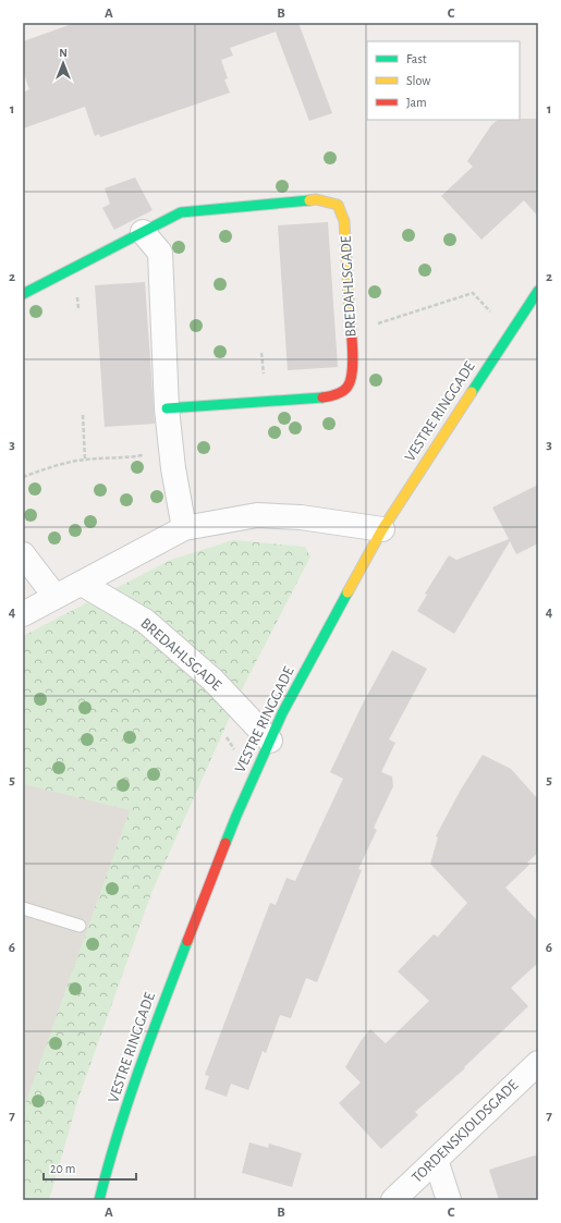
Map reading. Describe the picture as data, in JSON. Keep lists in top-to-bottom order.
{
  "streets": {
    "street": ["BREDAHLSGADE", "VESTRE RINGGADE", "TORDENSKJOLDSGADE"]
  },
  "crossings": [
    ["BREDAHLSGADE", "VESTRE RINGGADE"]
  ],
  "legend": ["Fast", "Slow", "Jam"],
  "scale_bar": "20 m",
  "north": "top",
  "grid": {
    "columns": ["A", "B", "C"],
    "rows": [
      "1",
      "2",
      "3",
      "4",
      "5",
      "6",
      "7"
    ]
  }
}
